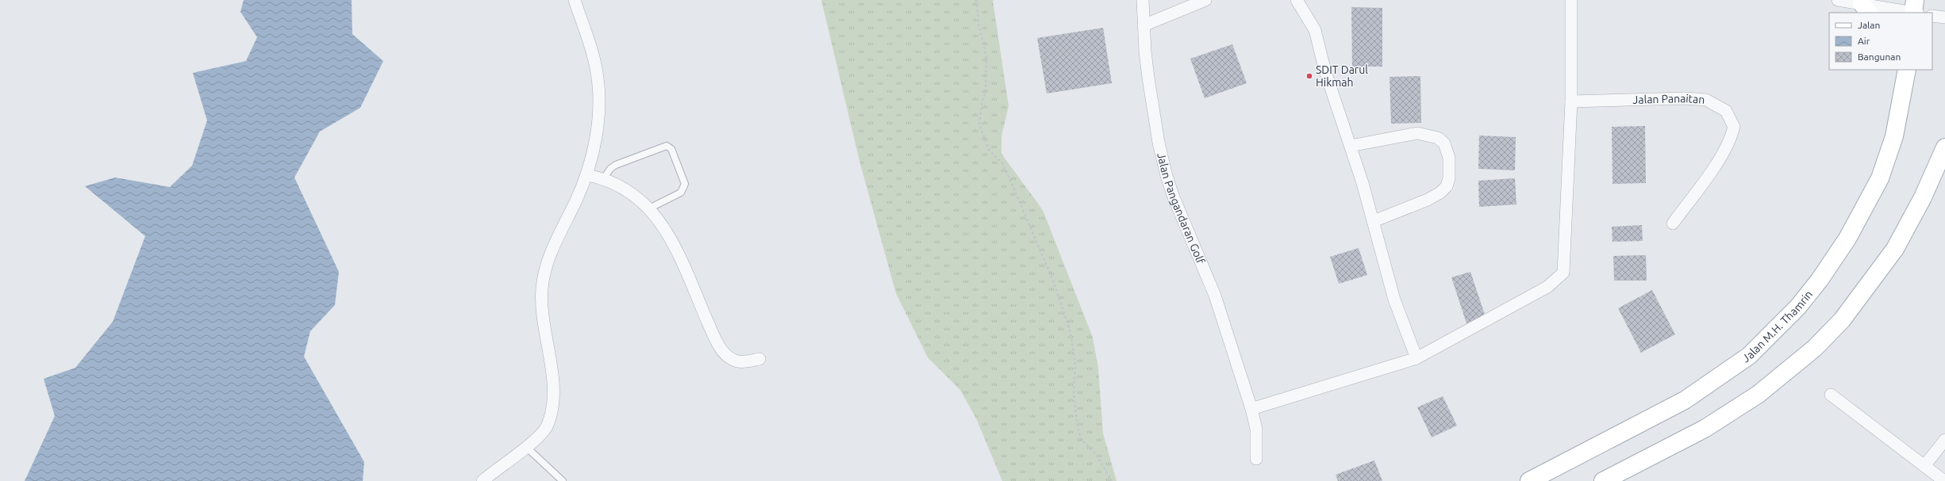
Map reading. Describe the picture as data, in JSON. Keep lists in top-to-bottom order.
{
  "streets": {
    "main road": ["Jalan M.H. Thamrin"],
    "street": ["Jalan Panaitan", "Jalan Pangandaran Golf"]
  },
  "places": ["SDIT Darul Hikmah"],
  "legend": ["Jalan", "Air", "Bangunan"]
}
